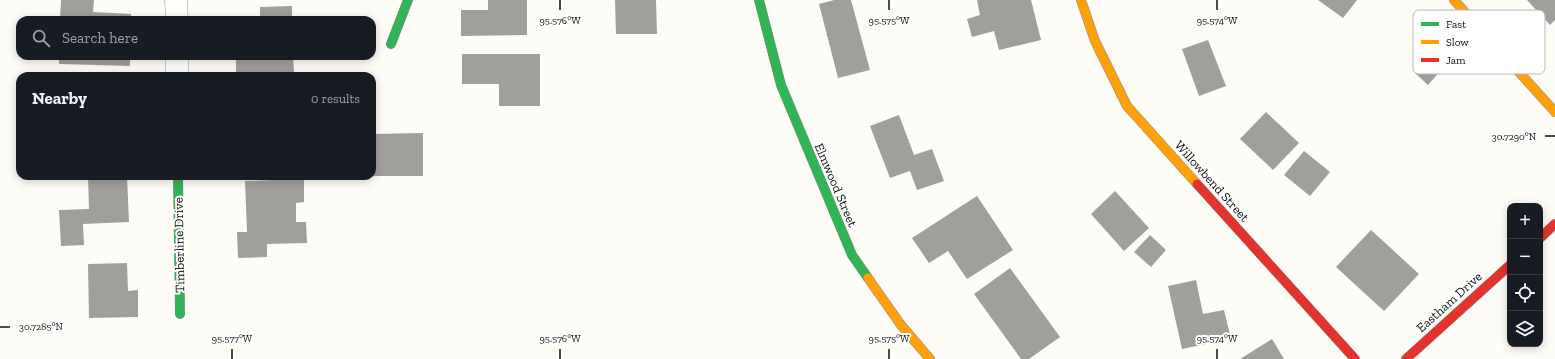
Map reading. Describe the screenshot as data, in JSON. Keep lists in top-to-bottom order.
{
  "streets": {
    "street": [
      "Willowbend Street",
      "Elmwood Street",
      "Timberline Drive",
      "Eastham Drive"
    ]
  },
  "legend": ["Fast", "Slow", "Jam"],
  "page": {
    "search": "Search here",
    "heading": ["Nearby", "0 results"],
    "map_buttons": ["+", "−"]
  },
  "coordinates": [
    "95.576°W",
    "95.575°W",
    "95.574°W",
    "30.7290°N",
    "30.7285°N",
    "95.577°W"
  ]
}
